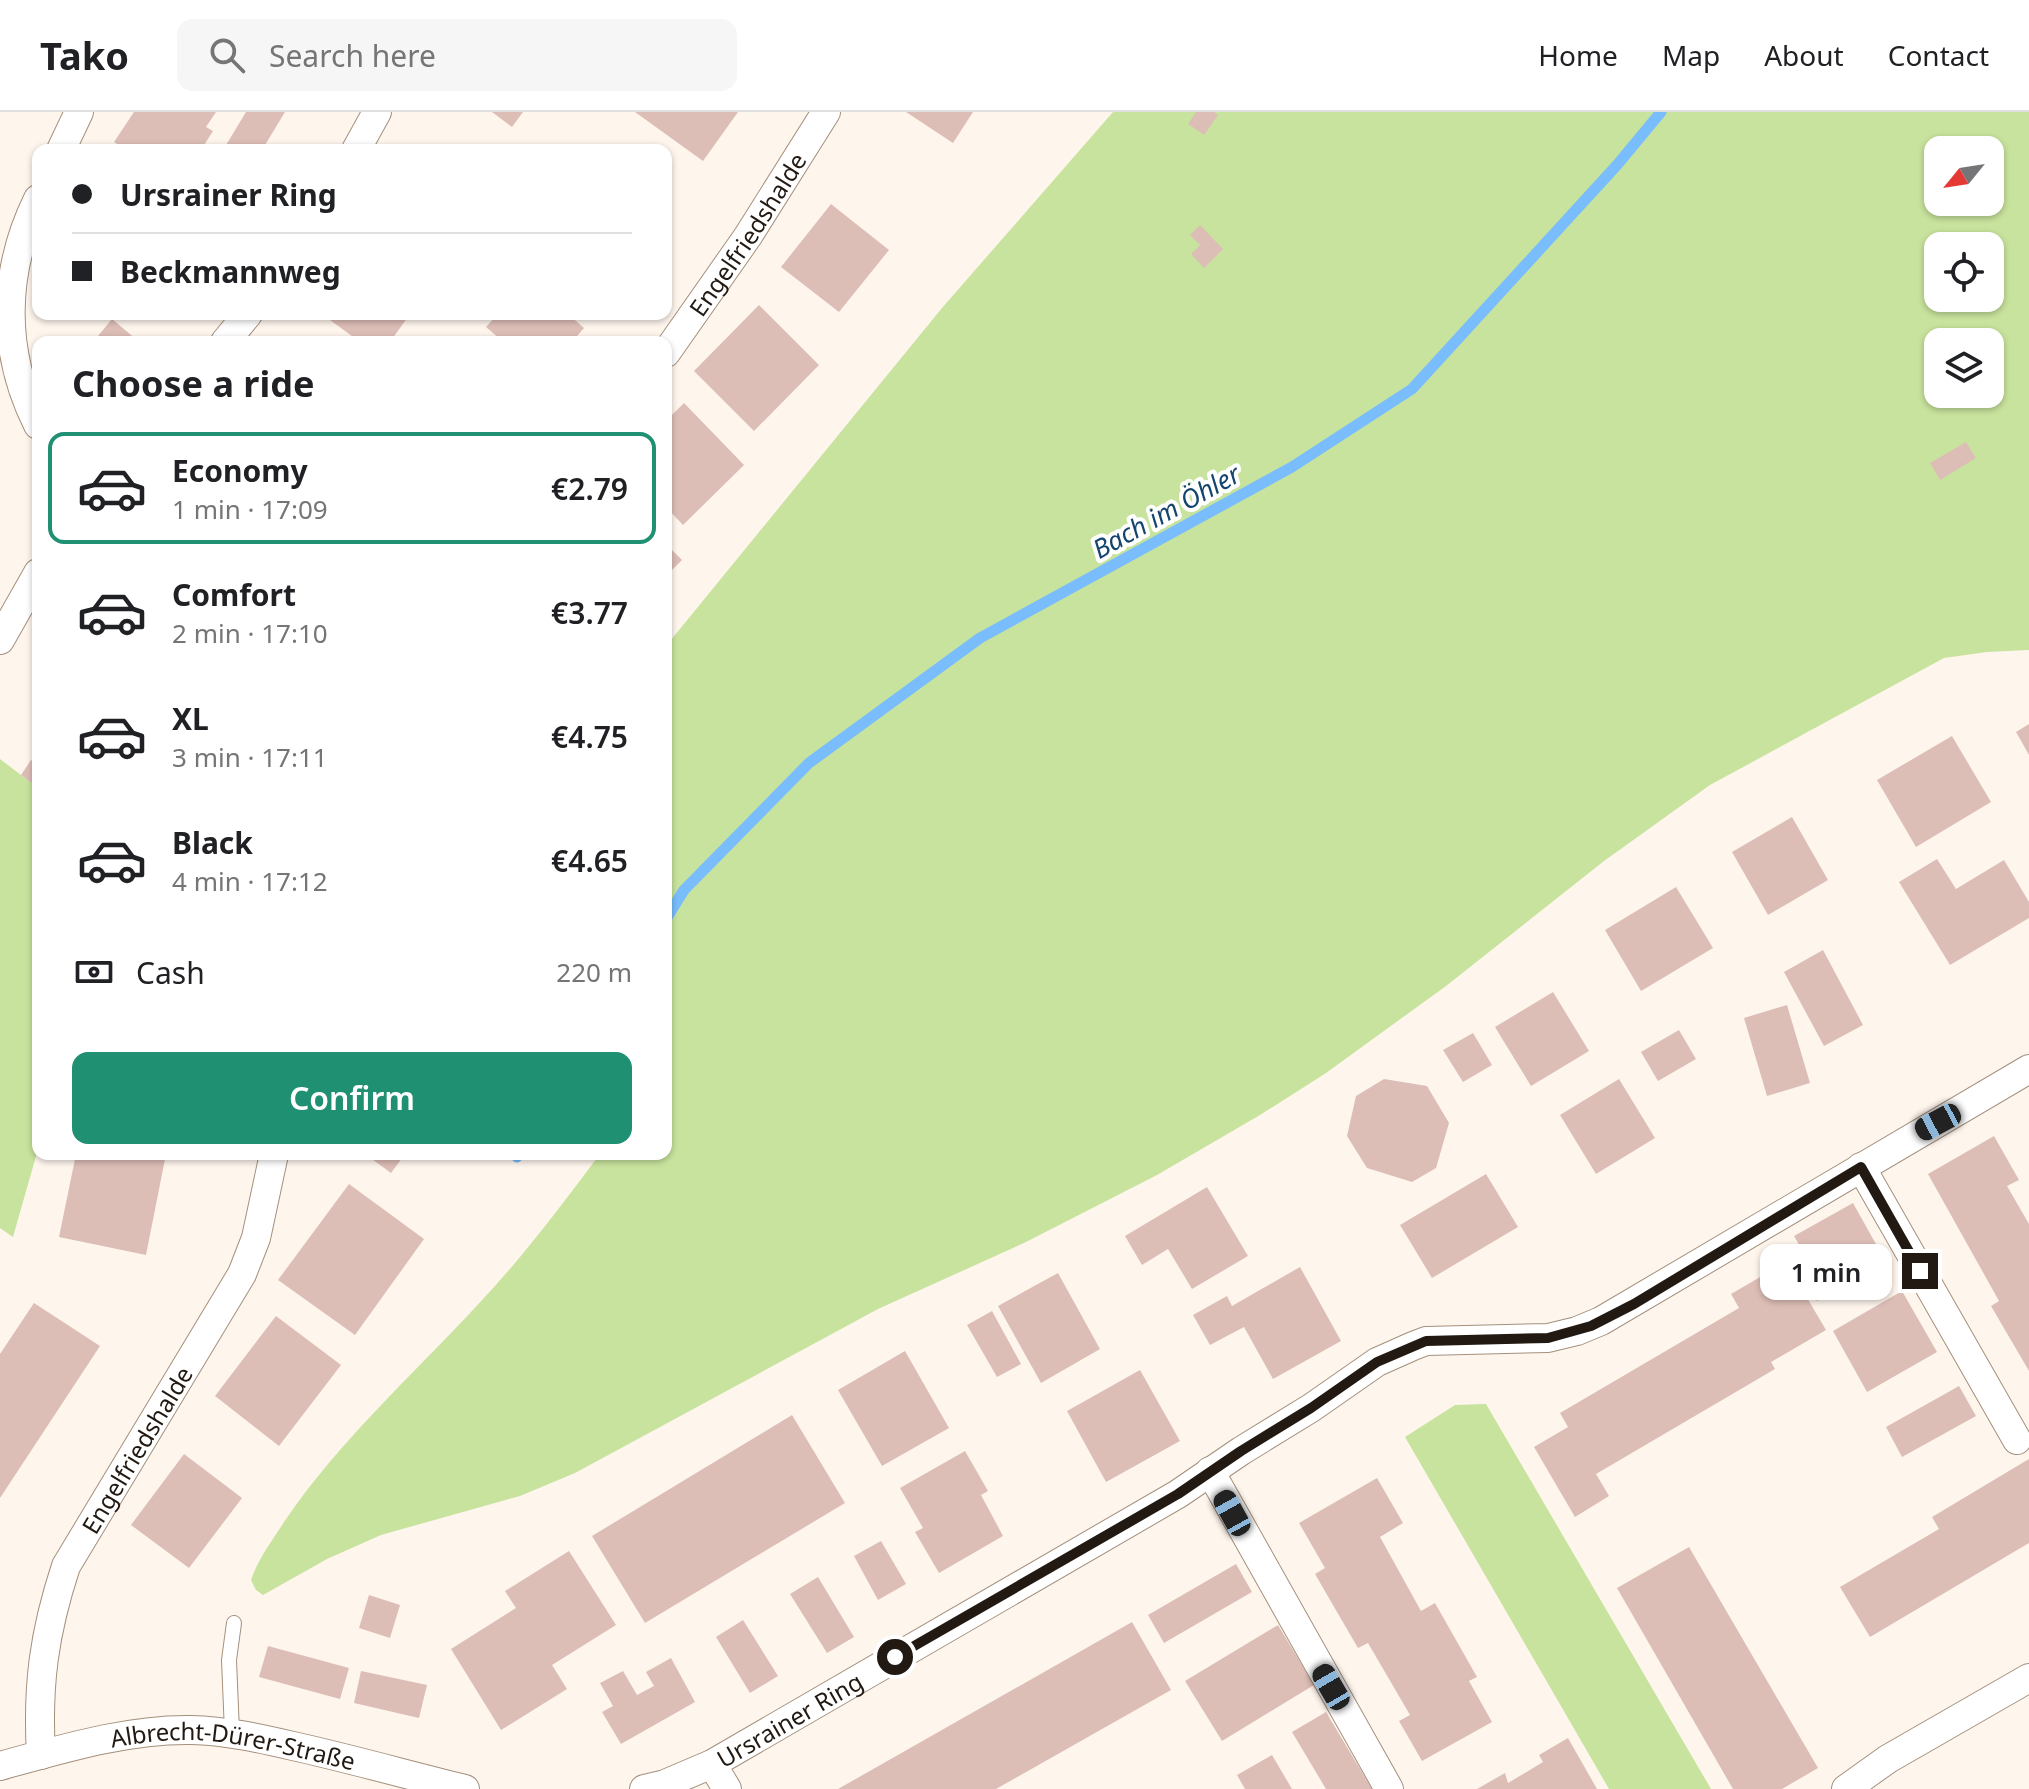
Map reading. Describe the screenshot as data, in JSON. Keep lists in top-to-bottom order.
{
  "streets": {
    "street": ["Engelfriedshalde", "Ursrainer Ring", "Albrecht-Dürer-Straße"]
  },
  "crossings": [
    ["Engelfriedshalde", "Albrecht-Dürer-Straße"]
  ],
  "water": ["Bach im Öhler"],
  "north": "bottom left",
  "page": {
    "header": "Tako",
    "search": "Search here",
    "nav": [
      "Home",
      "Map",
      "About",
      "Contact"
    ],
    "banner": ["Ursrainer Ring", "Beckmannweg"],
    "heading": "Choose a ride",
    "list": [
      {
        "name": "Economy",
        "note": "1 min · 17:09",
        "value": "€2.79"
      },
      {
        "name": "Comfort",
        "note": "2 min · 17:10",
        "value": "€3.77"
      },
      {
        "name": "XL",
        "note": "3 min · 17:11",
        "value": "€4.75"
      },
      {
        "name": "Black",
        "note": "4 min · 17:12",
        "value": "€4.65"
      }
    ],
    "pay": ["Cash", "220 m"],
    "buttons": "Confirm",
    "bubble": "1 min"
  }
}
